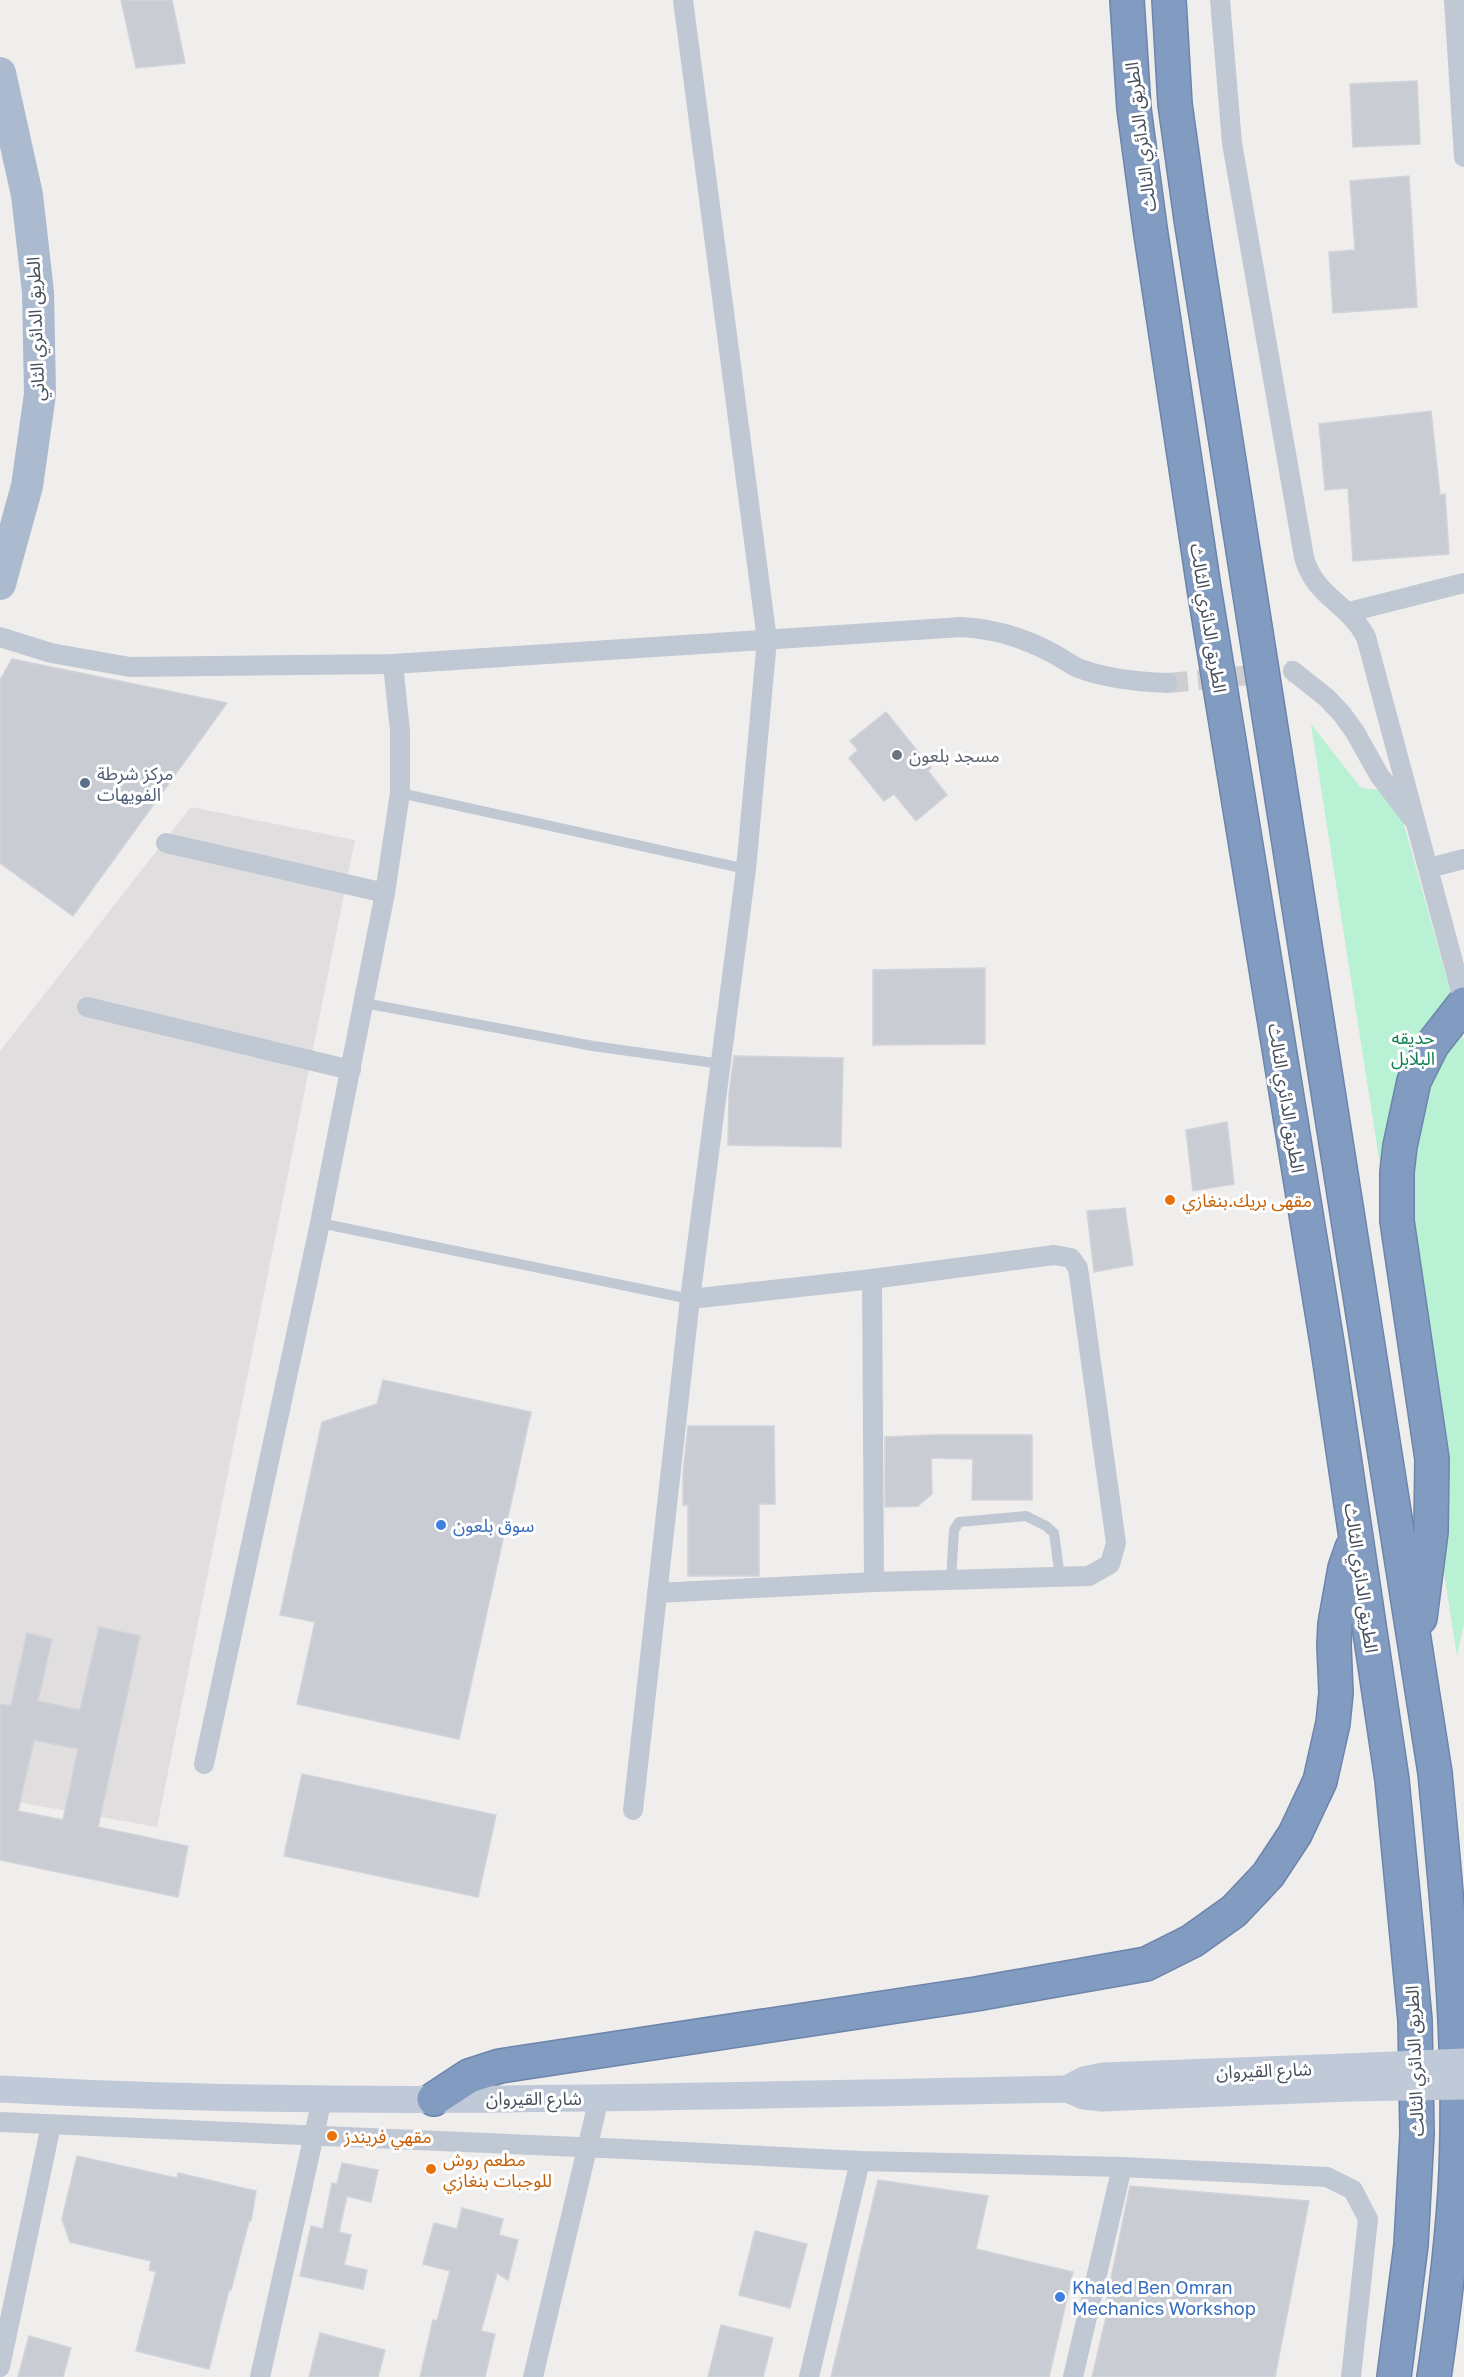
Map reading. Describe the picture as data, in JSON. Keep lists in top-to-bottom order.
{
  "streets": {
    "highway": ["الطريق الدائري الثالث"],
    "main road": ["الطريق الدائري الثاني", "شارع القيروان"]
  },
  "parks": ["حديقه البلابل"],
  "places": [
    "مسجد بلعون",
    "مركز شرطة الفويهات",
    "مقهى بريك.بنغازي",
    "سوق بلعون",
    "مقهي فريندز",
    "مطعم روش للوجبات بنغازي",
    "Khaled Ben Omran Mechanics Workshop"
  ]
}
